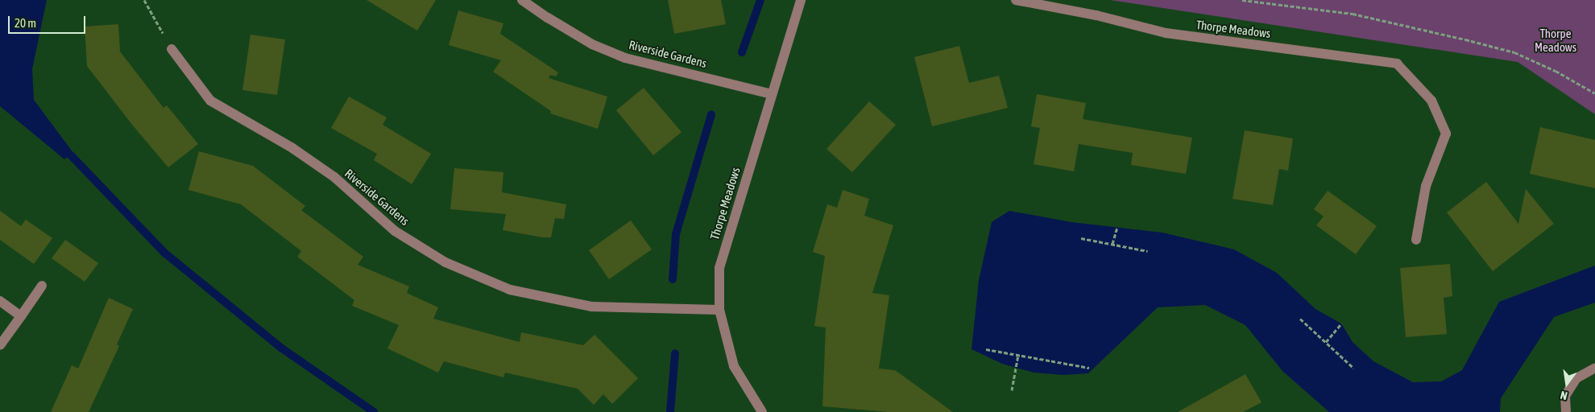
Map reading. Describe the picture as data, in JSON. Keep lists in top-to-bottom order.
{
  "streets": {
    "street": ["Thorpe Meadows", "Riverside Gardens"]
  },
  "crossings": [
    ["Thorpe Meadows", "Riverside Gardens"]
  ],
  "parks": ["Thorpe Meadows"],
  "scale_bar": "20 m",
  "north": "bottom"
}
